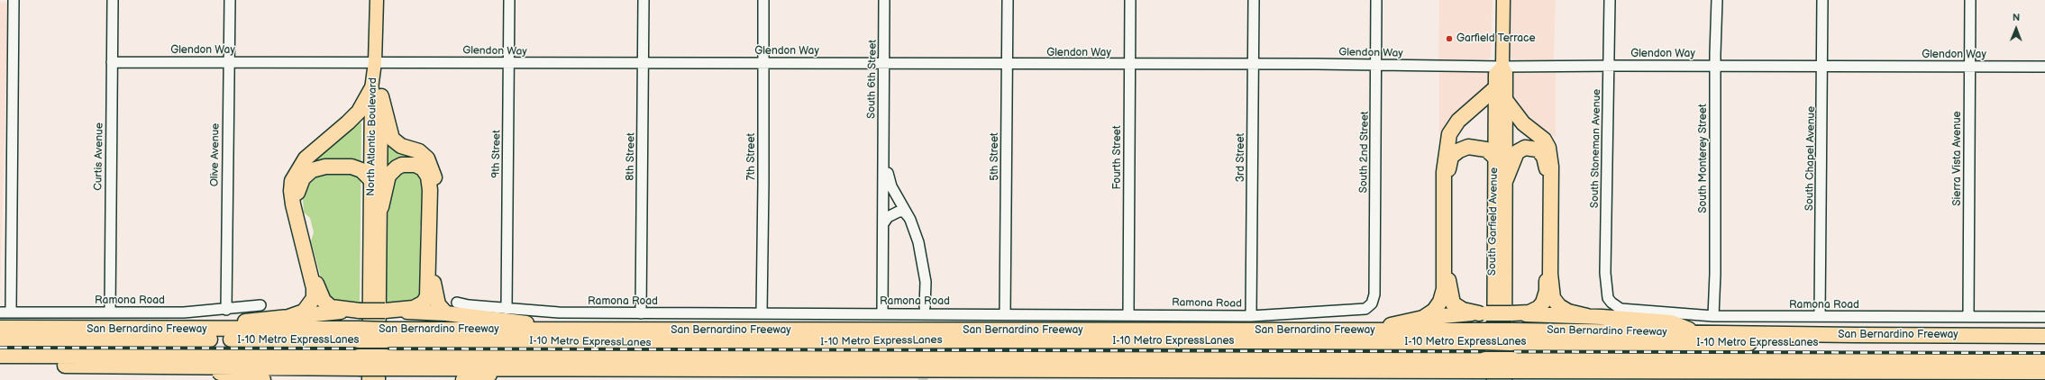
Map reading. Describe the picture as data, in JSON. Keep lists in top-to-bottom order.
{
  "streets": {
    "highway": ["San Bernardino Freeway", "I-10 Metro ExpressLanes"],
    "main road": ["North Atlantic Boulevard", "South Garfield Avenue"],
    "street": [
      "Glendon Way",
      "South 6th Street",
      "South Stoneman Avenue",
      "South 2nd Street",
      "9th Street",
      "Olive Avenue",
      "Curtis Avenue",
      "8th Street",
      "7th Street",
      "5th Street",
      "Fourth Street",
      "3rd Street",
      "South Monterey Street",
      "South Chapel Avenue",
      "Sierra Vista Avenue",
      "Ramona Road"
    ]
  },
  "crossings": [
    ["Glendon Way", "South 6th Street"],
    ["Glendon Way", "North Atlantic Boulevard"],
    ["Glendon Way", "South Stoneman Avenue"],
    ["Glendon Way", "South 2nd Street"],
    ["Glendon Way", "9th Street"],
    ["Glendon Way", "Olive Avenue"],
    ["Glendon Way", "Curtis Avenue"],
    ["Glendon Way", "8th Street"],
    ["Glendon Way", "7th Street"],
    ["Glendon Way", "5th Street"],
    ["Glendon Way", "Fourth Street"],
    ["Glendon Way", "3rd Street"],
    ["Glendon Way", "South Monterey Street"],
    ["Glendon Way", "South Chapel Avenue"],
    ["Glendon Way", "Sierra Vista Avenue"],
    ["Glendon Way", "South Garfield Avenue"],
    ["South 6th Street", "Ramona Road"],
    ["North Atlantic Boulevard", "I-10 Metro ExpressLanes"],
    ["South Stoneman Avenue", "Ramona Road"],
    ["South 2nd Street", "Ramona Road"],
    ["9th Street", "Ramona Road"],
    ["Olive Avenue", "Ramona Road"],
    ["Curtis Avenue", "Ramona Road"],
    ["8th Street", "Ramona Road"],
    ["7th Street", "Ramona Road"],
    ["5th Street", "Ramona Road"],
    ["Fourth Street", "Ramona Road"],
    ["3rd Street", "Ramona Road"],
    ["South Monterey Street", "Ramona Road"],
    ["South Chapel Avenue", "Ramona Road"],
    ["Sierra Vista Avenue", "Ramona Road"],
    ["South Garfield Avenue", "I-10 Metro ExpressLanes"],
    ["San Bernardino Freeway", "I-10 Metro ExpressLanes"]
  ],
  "places": ["Garfield Terrace"],
  "north": "top"
}
